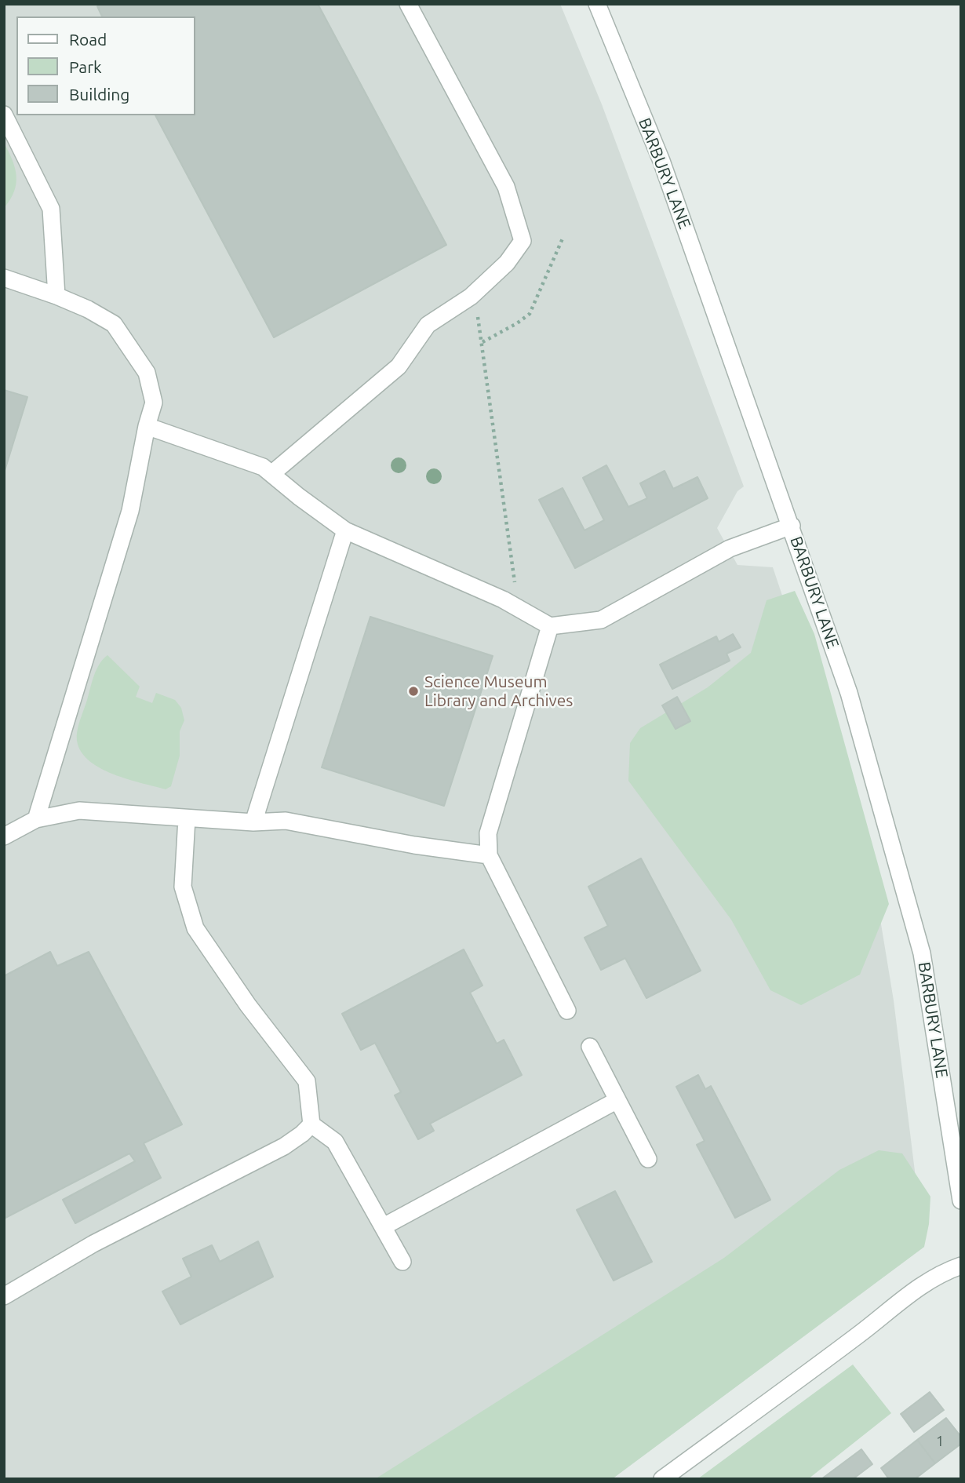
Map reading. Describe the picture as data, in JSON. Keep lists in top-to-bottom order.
{
  "streets": {
    "street": ["BARBURY LANE"]
  },
  "places": ["Science Museum Library and Archives"],
  "house_numbers": ["1"],
  "legend": ["Road", "Park", "Building"]
}
